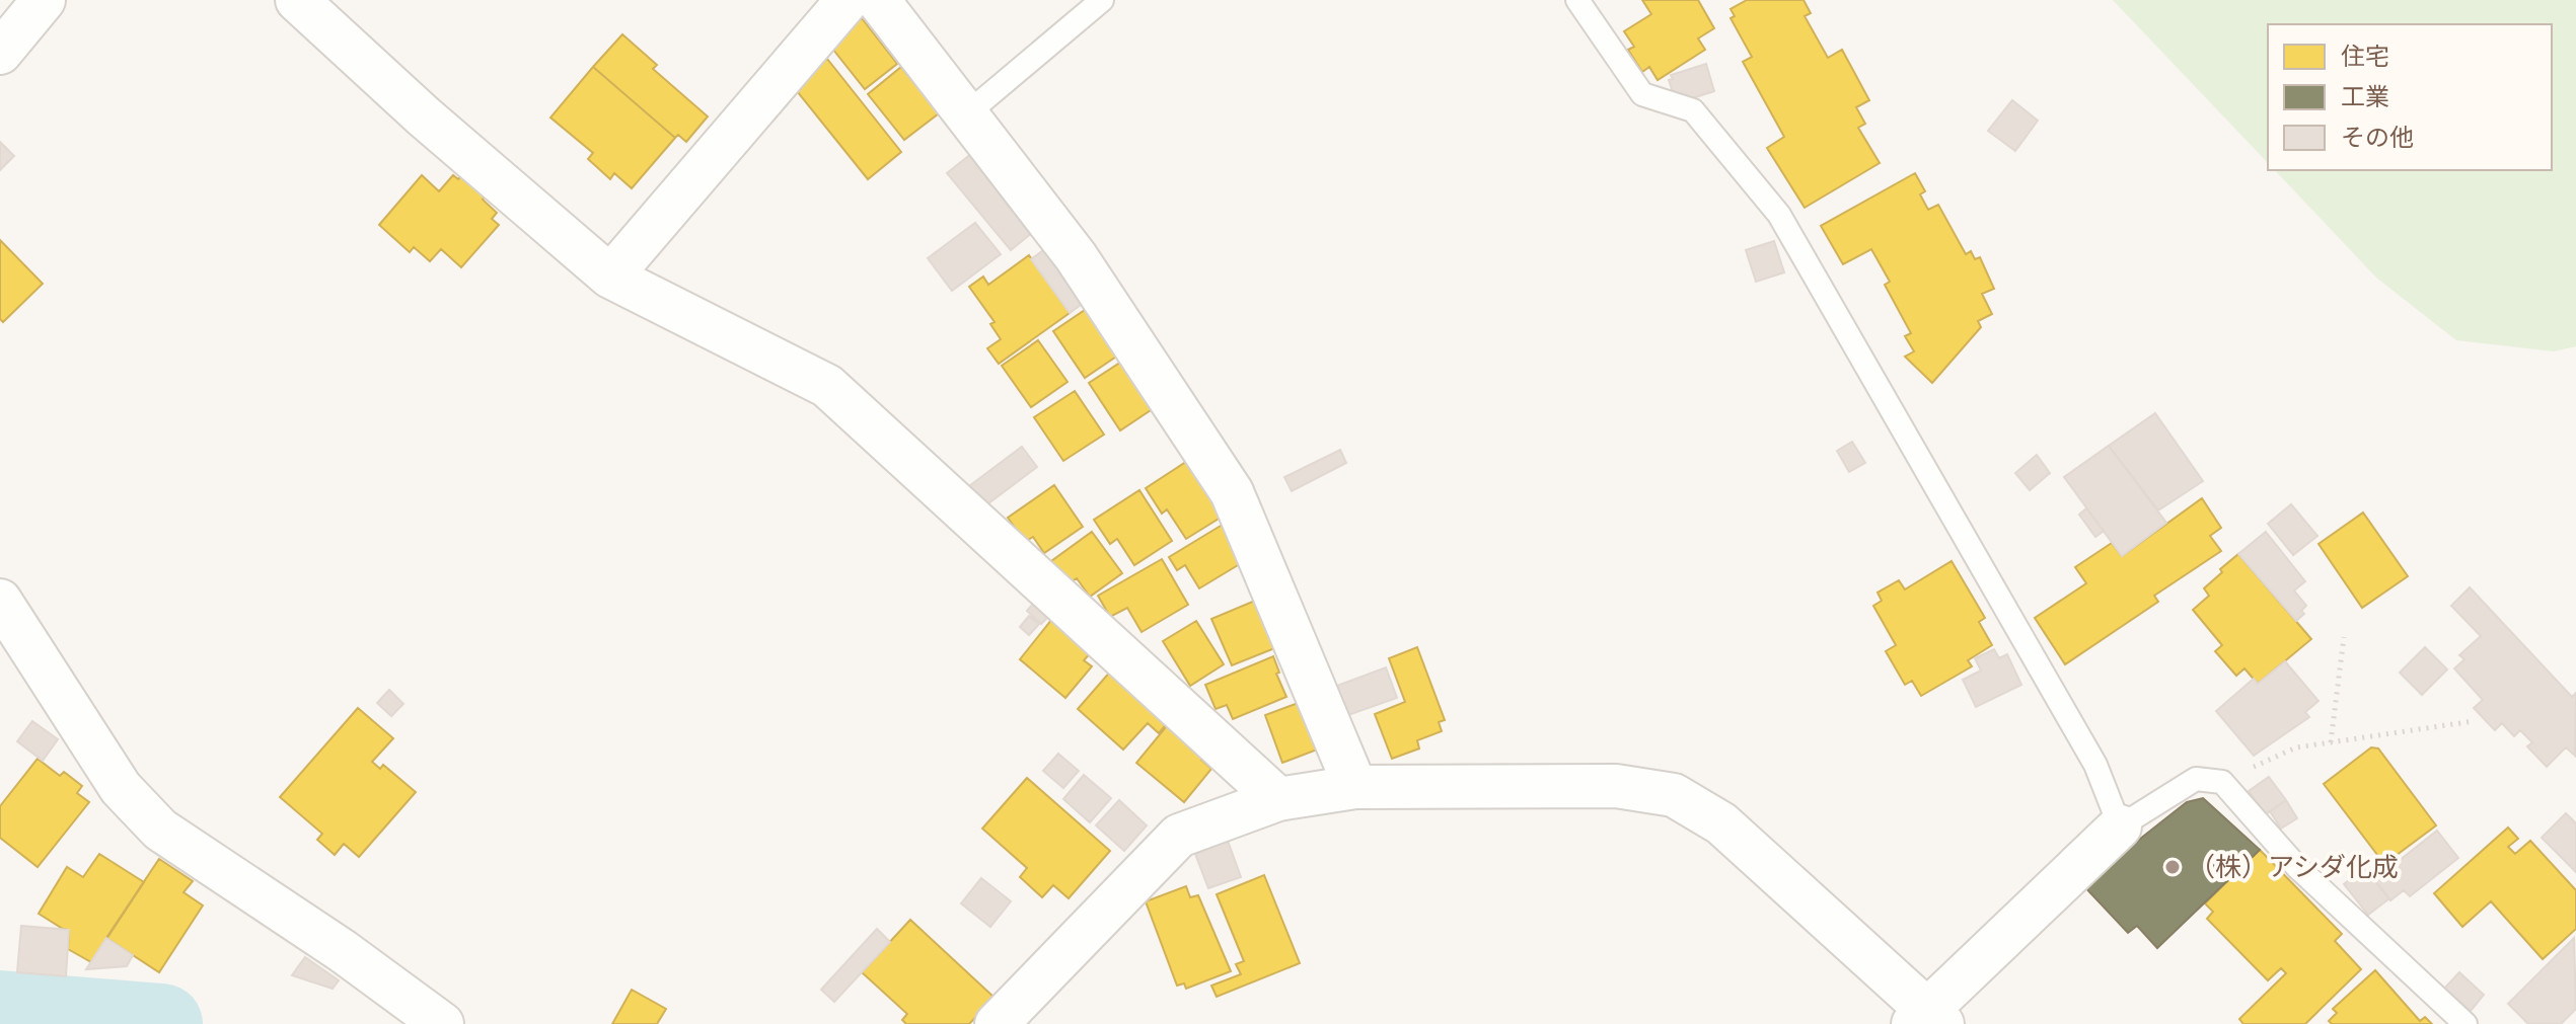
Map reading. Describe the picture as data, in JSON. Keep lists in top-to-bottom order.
{
  "places": ["（株）アシダ化成"],
  "legend": ["住宅", "工業", "その他"]
}
